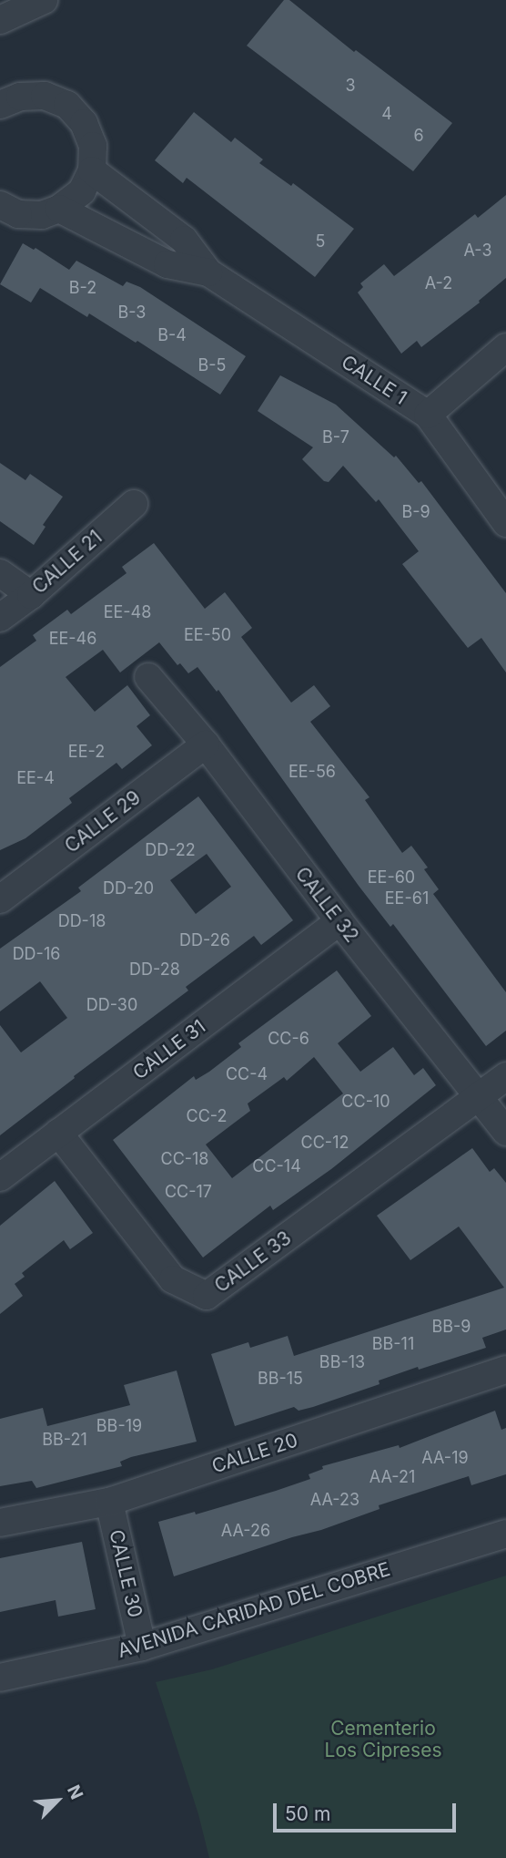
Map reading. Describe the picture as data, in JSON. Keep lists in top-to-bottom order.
{
  "streets": {
    "street": [
      "CALLE 1",
      "CALLE 21",
      "CALLE 29",
      "CALLE 32",
      "CALLE 31",
      "CALLE 33",
      "CALLE 20",
      "CALLE 30",
      "AVENIDA CARIDAD DEL COBRE"
    ]
  },
  "crossings": [
    ["CALLE 29", "CALLE 32"],
    ["CALLE 32", "CALLE 31"],
    ["CALLE 32", "CALLE 33"],
    ["CALLE 31", "CALLE 33"],
    ["CALLE 20", "CALLE 30"],
    ["CALLE 30", "AVENIDA CARIDAD DEL COBRE"]
  ],
  "parks": ["Cementerio Los Cipreses"],
  "house_numbers": [
    "3",
    "4",
    "6",
    "5",
    "A-3",
    "A-2",
    "B-2",
    "B-3",
    "B-4",
    "B-5",
    "B-7",
    "B-9",
    "EE-48",
    "EE-50",
    "EE-46",
    "EE-2",
    "EE-56",
    "EE-4",
    "DD-22",
    "EE-60",
    "DD-20",
    "EE-61",
    "DD-18",
    "DD-26",
    "DD-16",
    "DD-28",
    "DD-30",
    "CC-6",
    "CC-4",
    "CC-10",
    "CC-2",
    "CC-12",
    "CC-18",
    "CC-14",
    "CC-17",
    "BB-9",
    "BB-11",
    "BB-13",
    "BB-15",
    "BB-19",
    "BB-21",
    "AA-19",
    "AA-21",
    "AA-23",
    "AA-26"
  ],
  "scale_bar": "50 m",
  "north": "top right"
}
